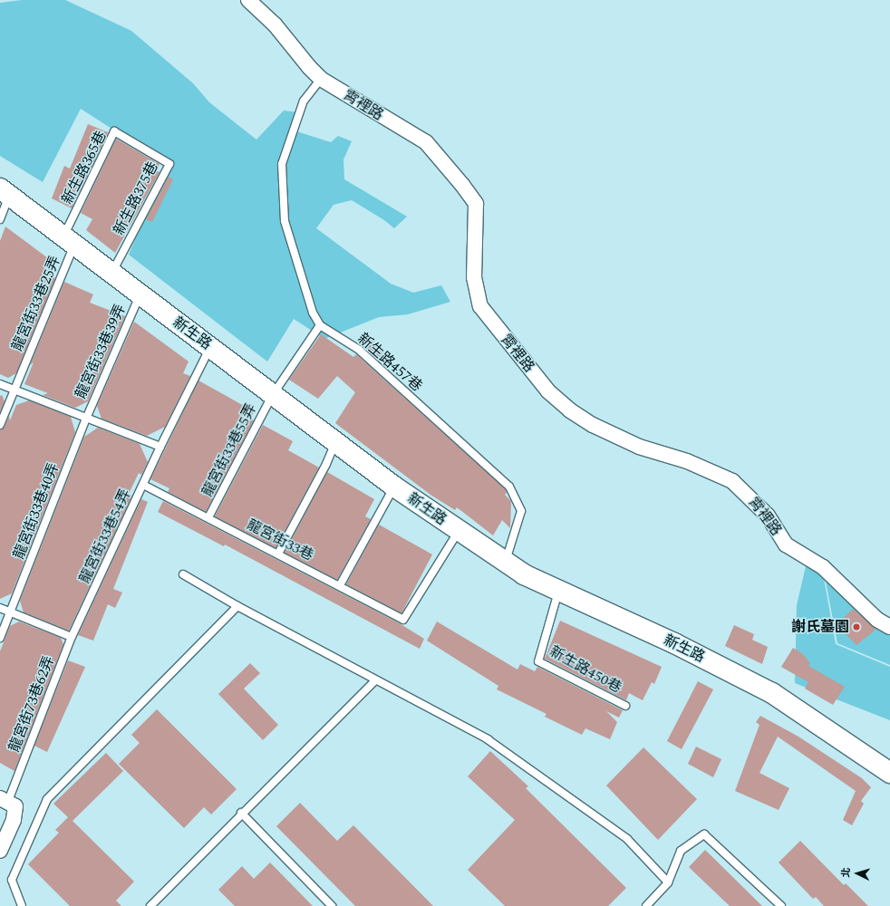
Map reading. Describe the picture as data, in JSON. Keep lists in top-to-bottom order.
{
  "streets": {
    "street": ["霄裡路", "新生路"],
    "lane": [
      "新生路365巷",
      "新生路375巷",
      "龍宮街33巷25弄",
      "龍宮街33巷39弄",
      "新生路457巷",
      "龍宮街33巷55弄",
      "龍宮街33巷40弄",
      "龍宮街33巷54弄",
      "龍宮街33巷",
      "新生路450巷",
      "龍宮街73巷62弄"
    ]
  },
  "crossings": [
    ["霄裡路", "新生路457巷"],
    ["新生路365巷", "新生路375巷"],
    ["新生路365巷", "龍宮街33巷25弄"],
    ["新生路365巷", "新生路"],
    ["新生路375巷", "新生路"],
    ["龍宮街33巷25弄", "新生路"],
    ["新生路", "龍宮街33巷39弄"],
    ["新生路", "新生路457巷"],
    ["新生路", "龍宮街33巷55弄"],
    ["新生路", "龍宮街33巷54弄"],
    ["新生路", "龍宮街33巷"],
    ["新生路", "新生路450巷"],
    ["龍宮街33巷39弄", "龍宮街33巷40弄"],
    ["新生路457巷", "龍宮街33巷55弄"],
    ["龍宮街33巷55弄", "龍宮街33巷"],
    ["龍宮街33巷54弄", "龍宮街33巷"],
    ["龍宮街33巷54弄", "龍宮街73巷62弄"]
  ],
  "places": ["謝氏墓園"],
  "north": "left"
}
